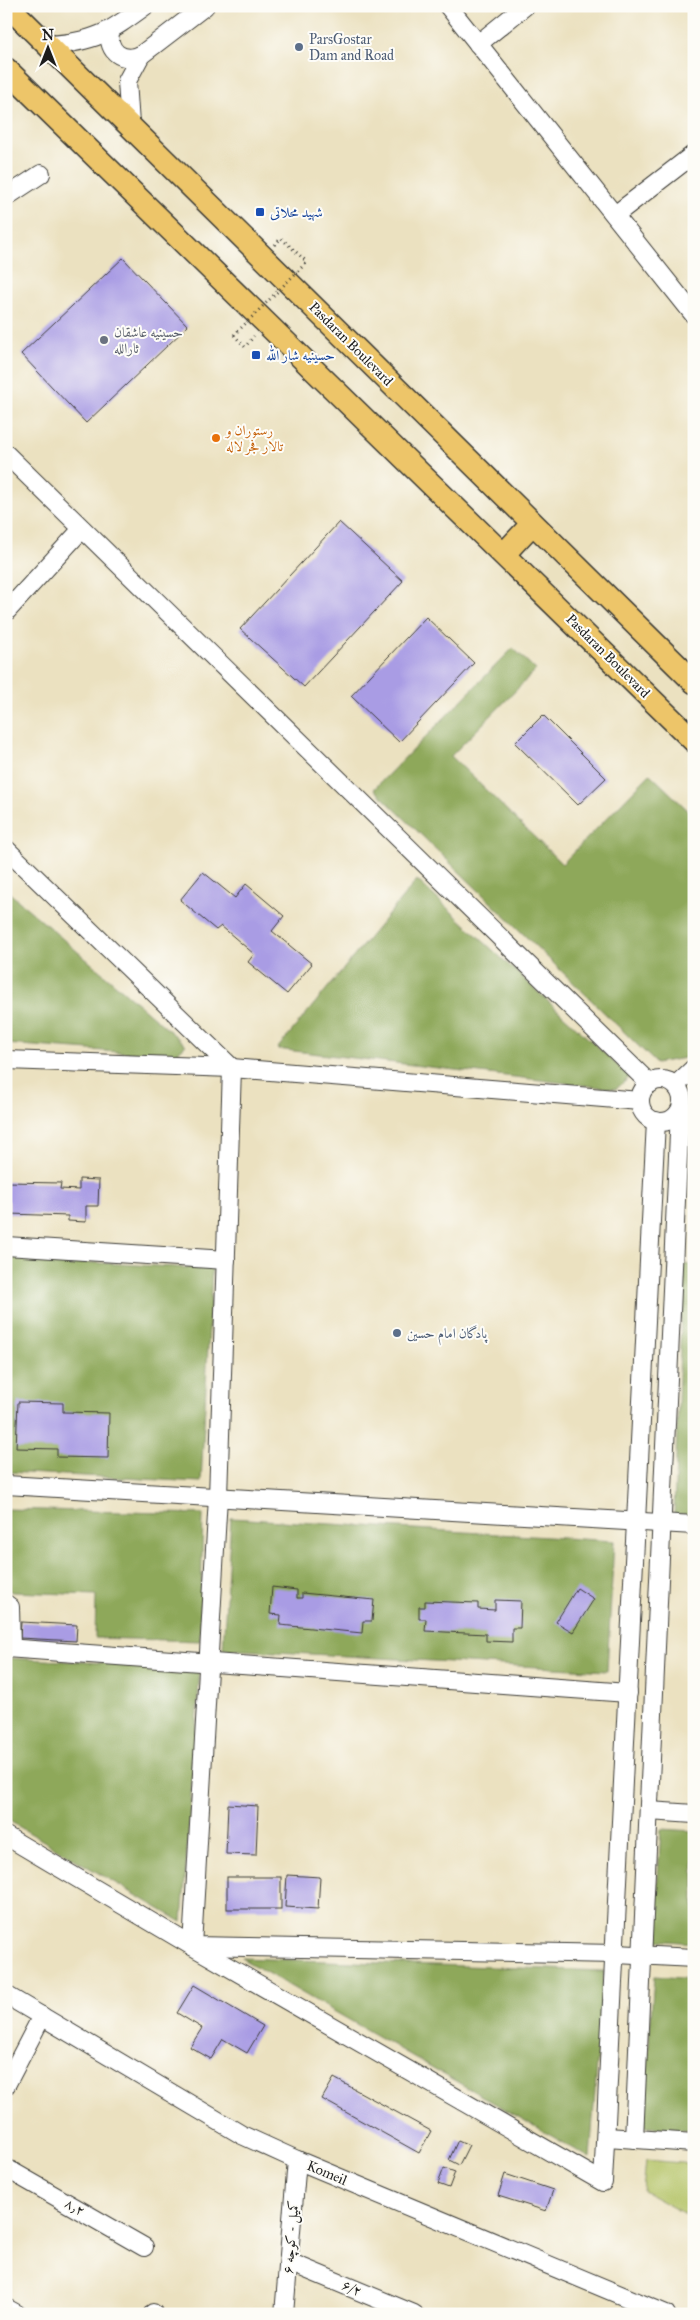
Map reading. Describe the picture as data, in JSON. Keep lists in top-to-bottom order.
{
  "streets": {
    "main road": ["Pasdaran Boulevard"],
    "street": [
      "Komeil",
      "۸٫۲",
      "کمیل - کوچه ۶",
      "۶/۲"
    ]
  },
  "crossings": [
    ["Komeil", "کمیل - کوچه ۶"],
    ["کمیل - کوچه ۶", "۶/۲"]
  ],
  "places": {
    "other": [
      "ParsGostar Dam and Road",
      "حسینیه عاشقان ثارالله",
      "رستوران و تالار فجر لاله",
      "پادگان امام حسین"
    ],
    "transit": ["شهید محلاتی", "حسینیه شار الله"]
  },
  "north": "top"
}
